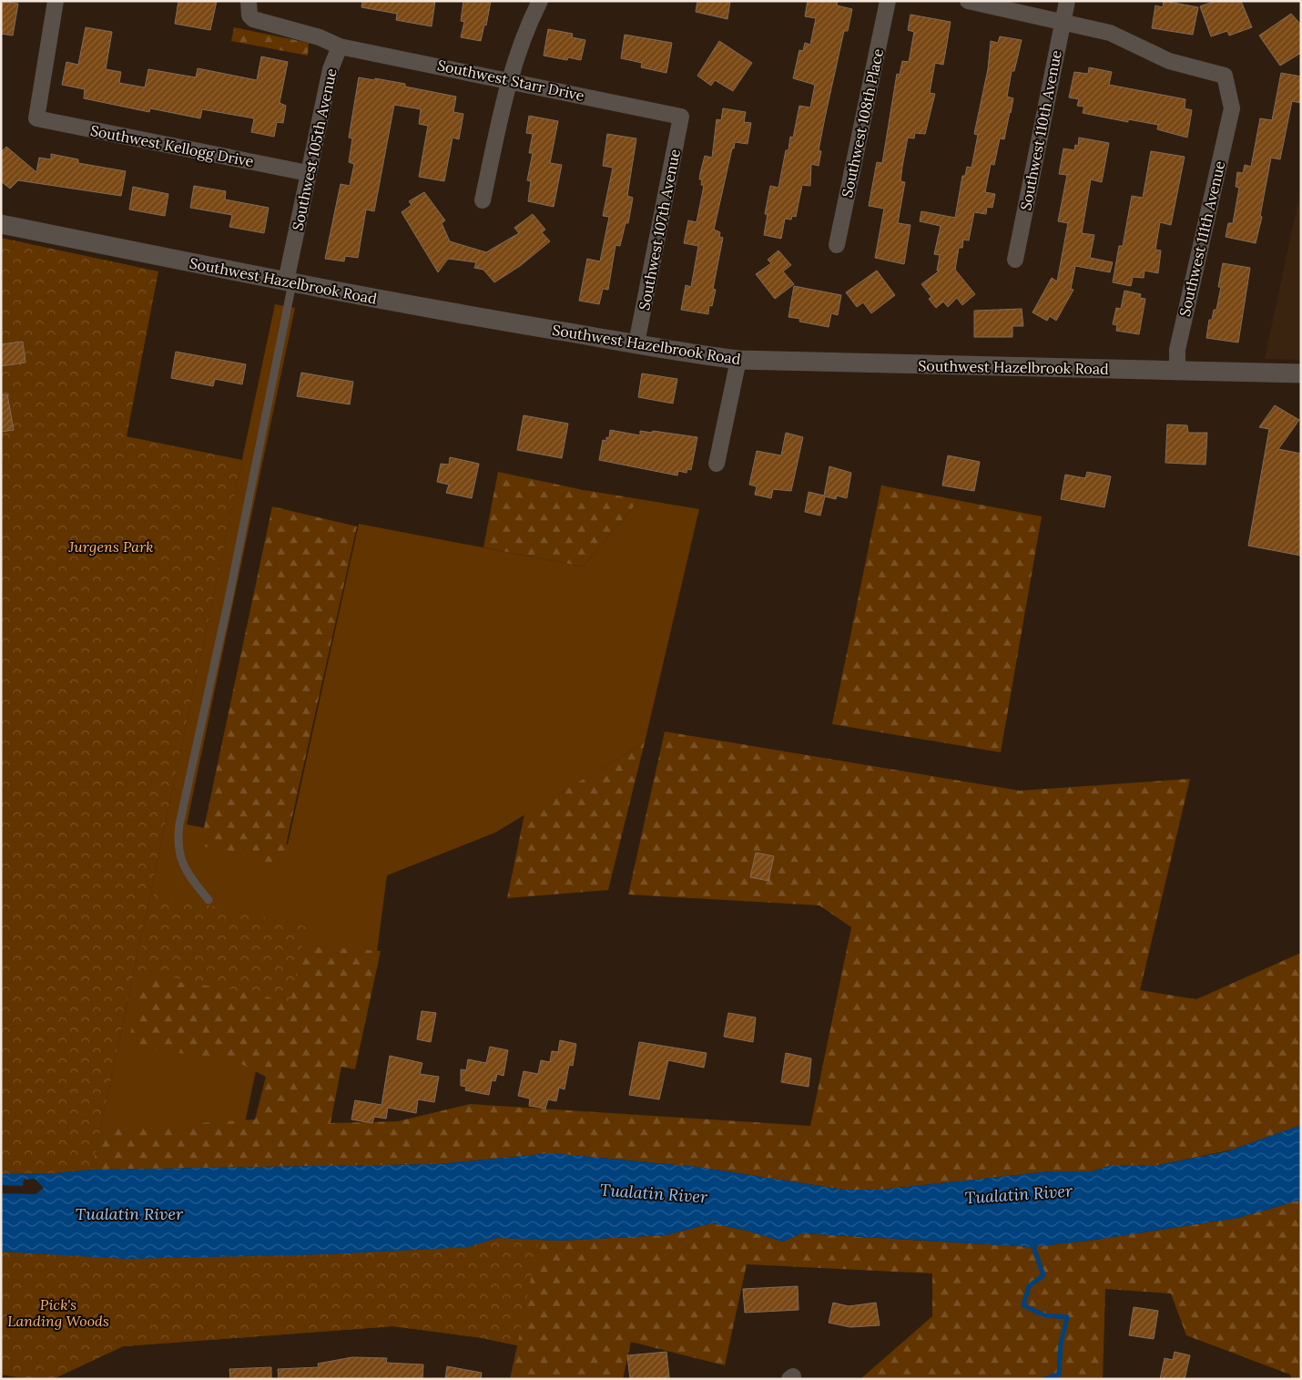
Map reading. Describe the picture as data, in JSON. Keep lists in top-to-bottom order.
{
  "streets": {
    "street": [
      "Southwest Starr Drive",
      "Southwest 108th Place",
      "Southwest 110th Avenue",
      "Southwest Kellogg Drive",
      "Southwest 105th Avenue",
      "Southwest 107th Avenue",
      "Southwest 111th Avenue",
      "Southwest Hazelbrook Road"
    ]
  },
  "crossings": [
    ["Southwest Starr Drive", "Southwest 105th Avenue"],
    ["Southwest Starr Drive", "Southwest 107th Avenue"],
    ["Southwest 110th Avenue", "Southwest 111th Avenue"],
    ["Southwest Kellogg Drive", "Southwest 105th Avenue"],
    ["Southwest 105th Avenue", "Southwest Hazelbrook Road"],
    ["Southwest 107th Avenue", "Southwest Hazelbrook Road"],
    ["Southwest 111th Avenue", "Southwest Hazelbrook Road"]
  ],
  "water": ["Tualatin River"],
  "parks": ["Jurgens Park", "Pick's Landing Woods"]
}
